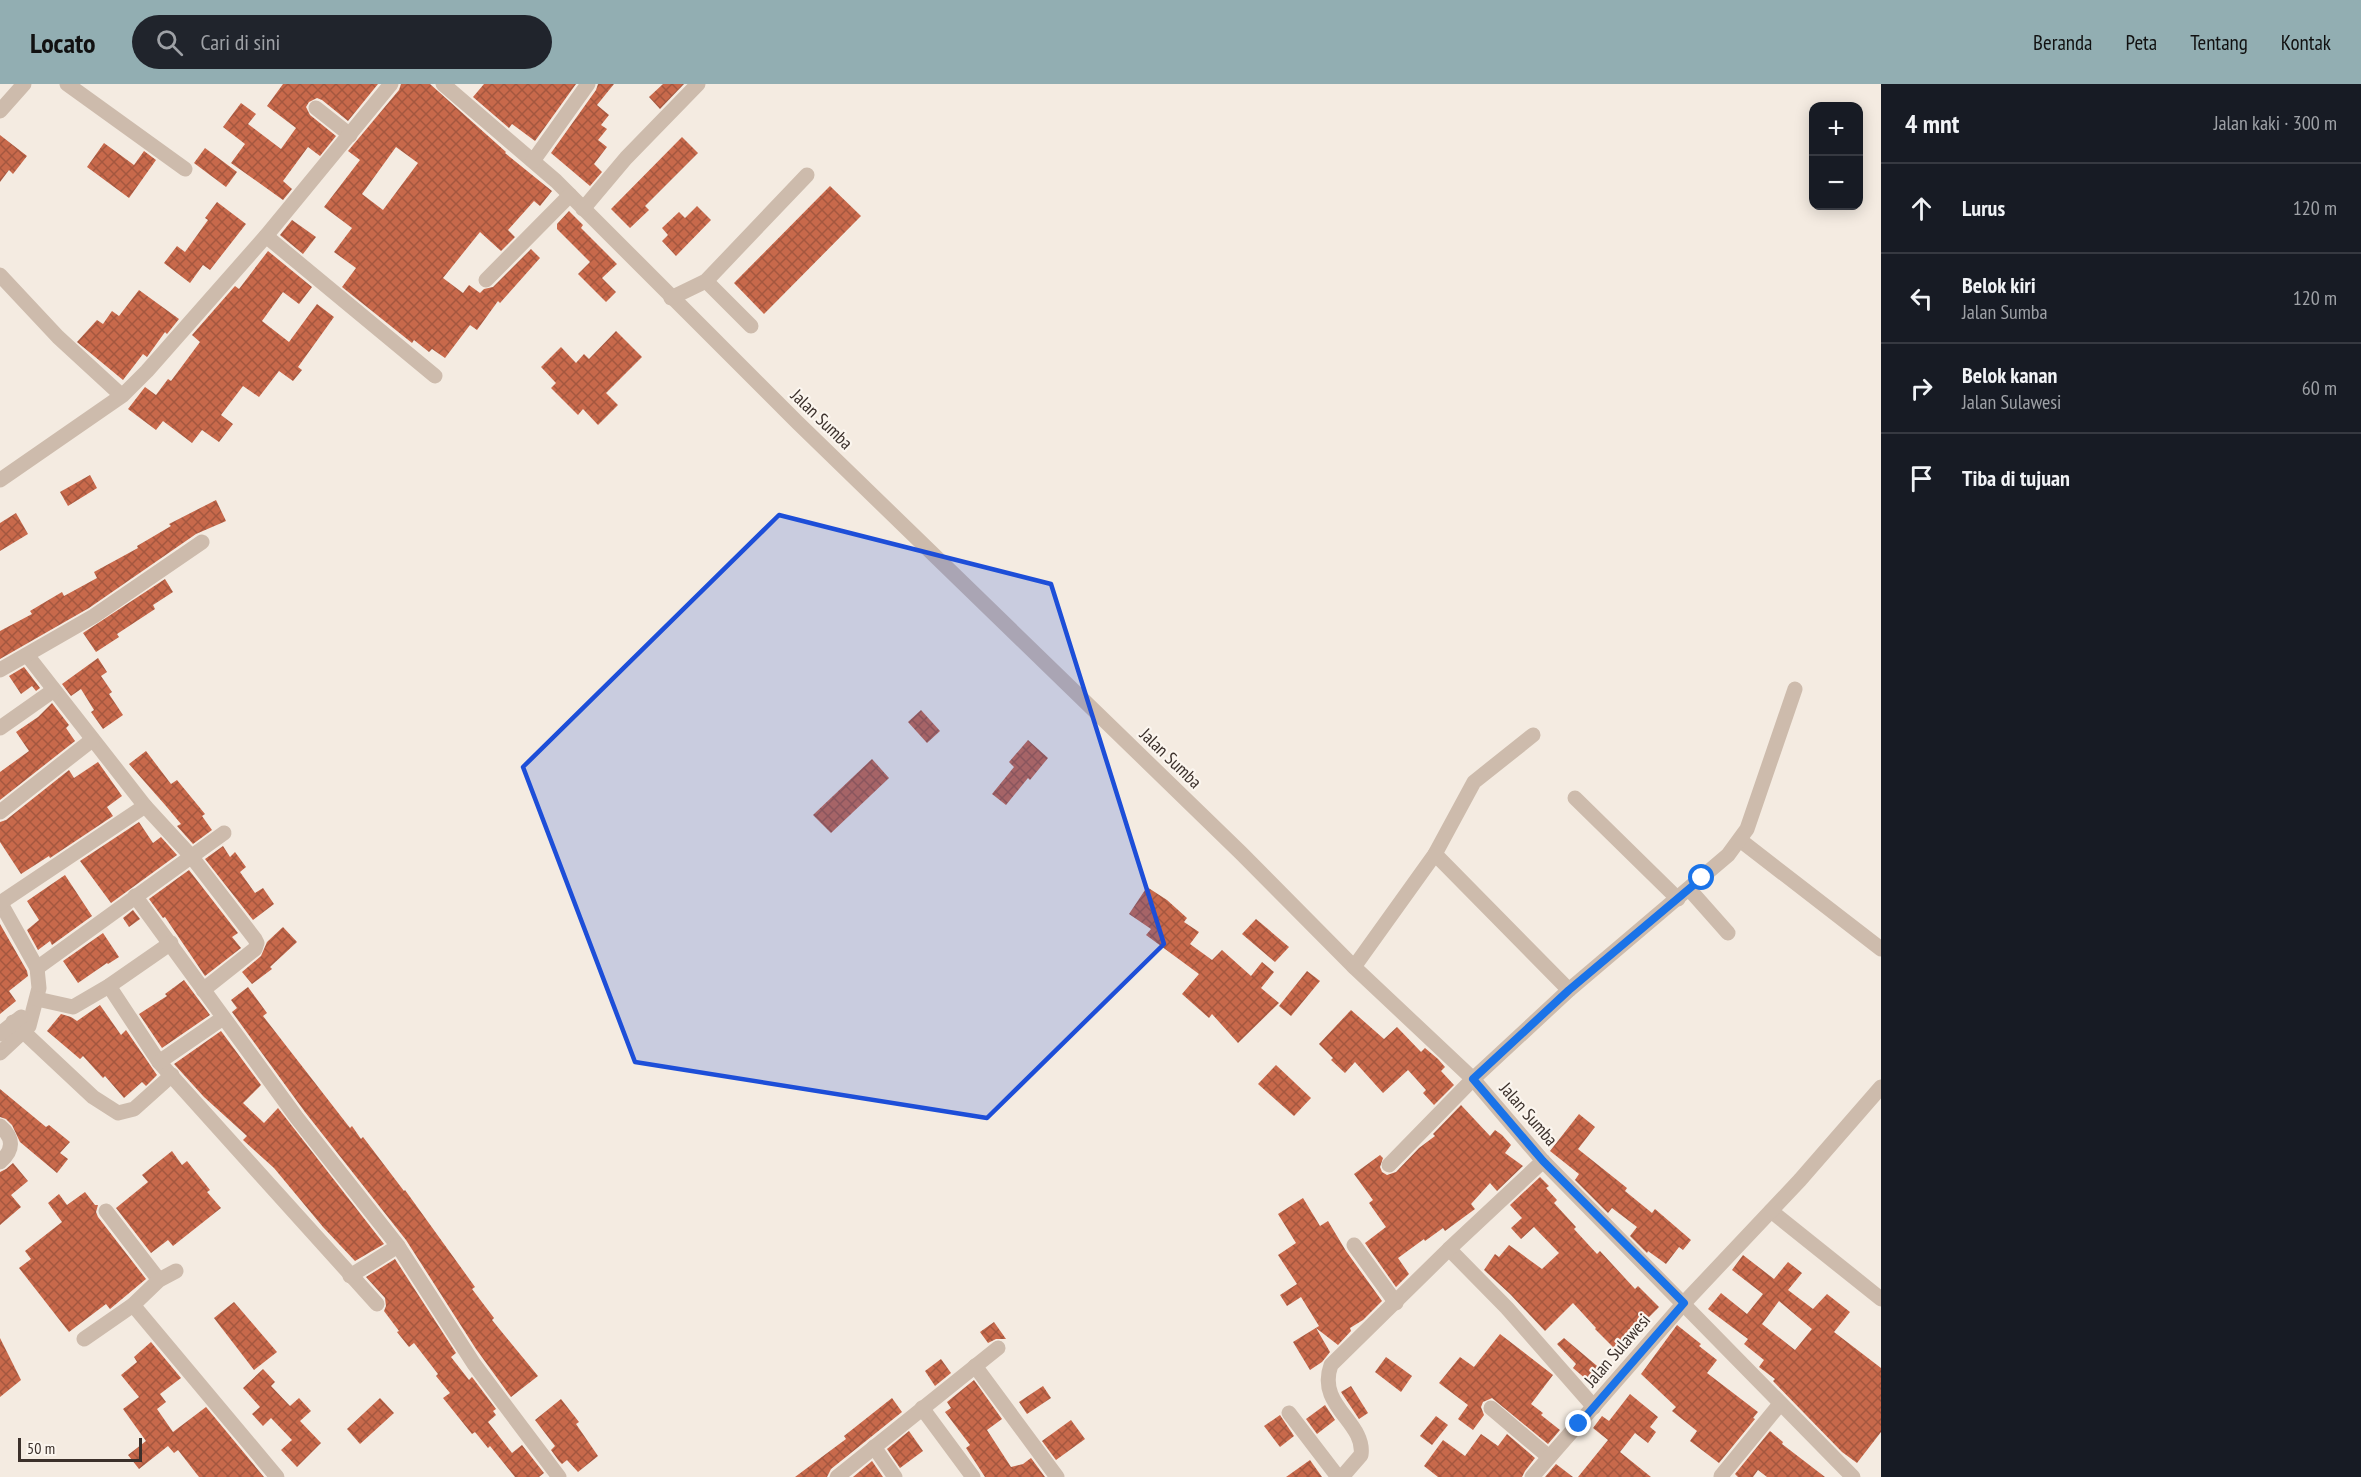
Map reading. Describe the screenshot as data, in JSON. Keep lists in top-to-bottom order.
{
  "streets": {
    "street": ["Jalan Sumba", "Jalan Sulawesi"]
  },
  "crossings": [
    ["Jalan Sumba", "Jalan Sulawesi"]
  ],
  "scale_bar": "50 m",
  "page": {
    "header": "Locato",
    "search": "Cari di sini",
    "nav": [
      "Beranda",
      "Peta",
      "Tentang",
      "Kontak"
    ],
    "heading": ["4 mnt", "Jalan kaki · 300 m"],
    "map_buttons": ["+", "−"],
    "list": [
      ["Lurus", "120 m"],
      ["Belok kiri", "Jalan Sumba", "120 m"],
      ["Belok kanan", "Jalan Sulawesi", "60 m"],
      "Tiba di tujuan"
    ],
    "scale": "50 m"
  }
}
